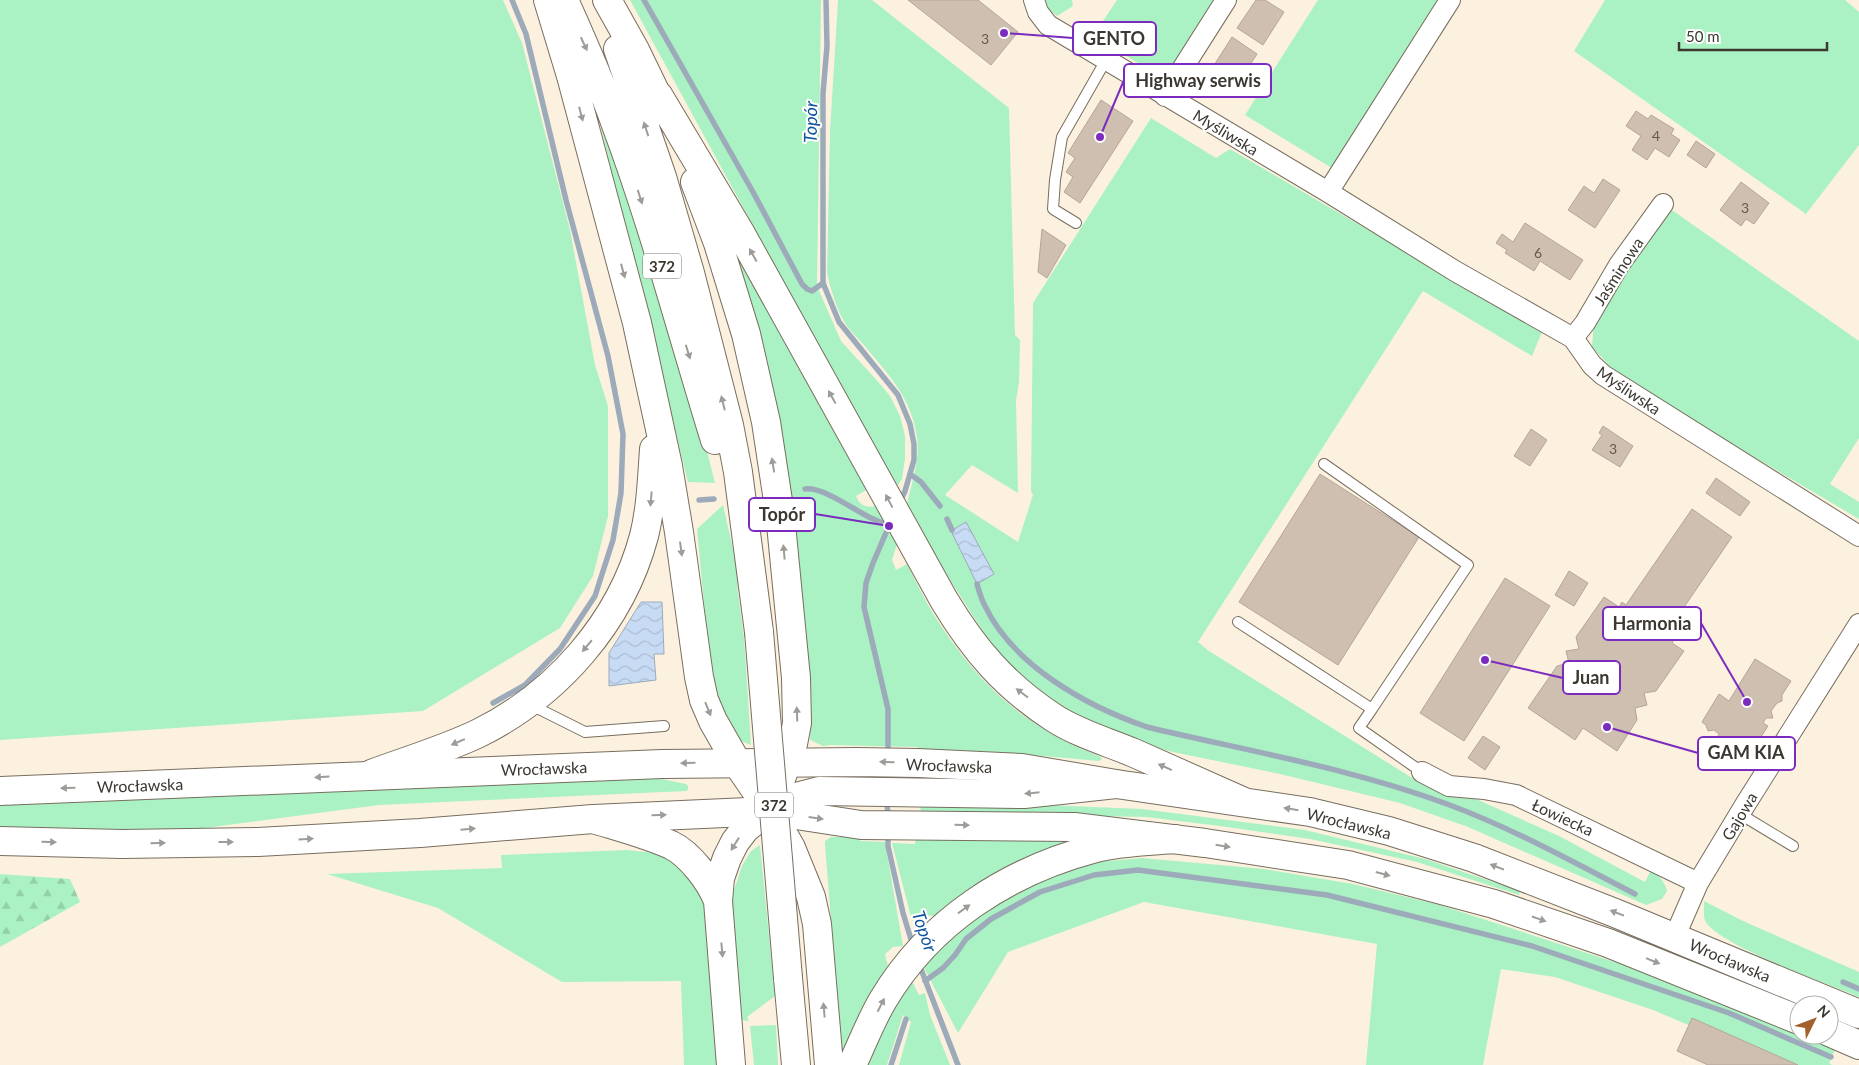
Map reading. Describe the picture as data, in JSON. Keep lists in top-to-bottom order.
{
  "streets": {
    "main road": ["372", "Wrocławska"],
    "street": [
      "Myśliwska",
      "Jaśminowa",
      "Gajowa",
      "Łowiecka"
    ]
  },
  "crossings": [
    ["Myśliwska", "Jaśminowa"],
    ["Wrocławska", "Gajowa"],
    ["Gajowa", "Łowiecka"]
  ],
  "water": ["Topór"],
  "places": [
    "GENTO",
    "Highway serwis",
    "Topór",
    "Juan",
    "Harmonia",
    "GAM KIA"
  ],
  "house_numbers": [
    "3",
    "4",
    "3",
    "6",
    "3"
  ],
  "scale_bar": "50 m",
  "north": "top right"
}
